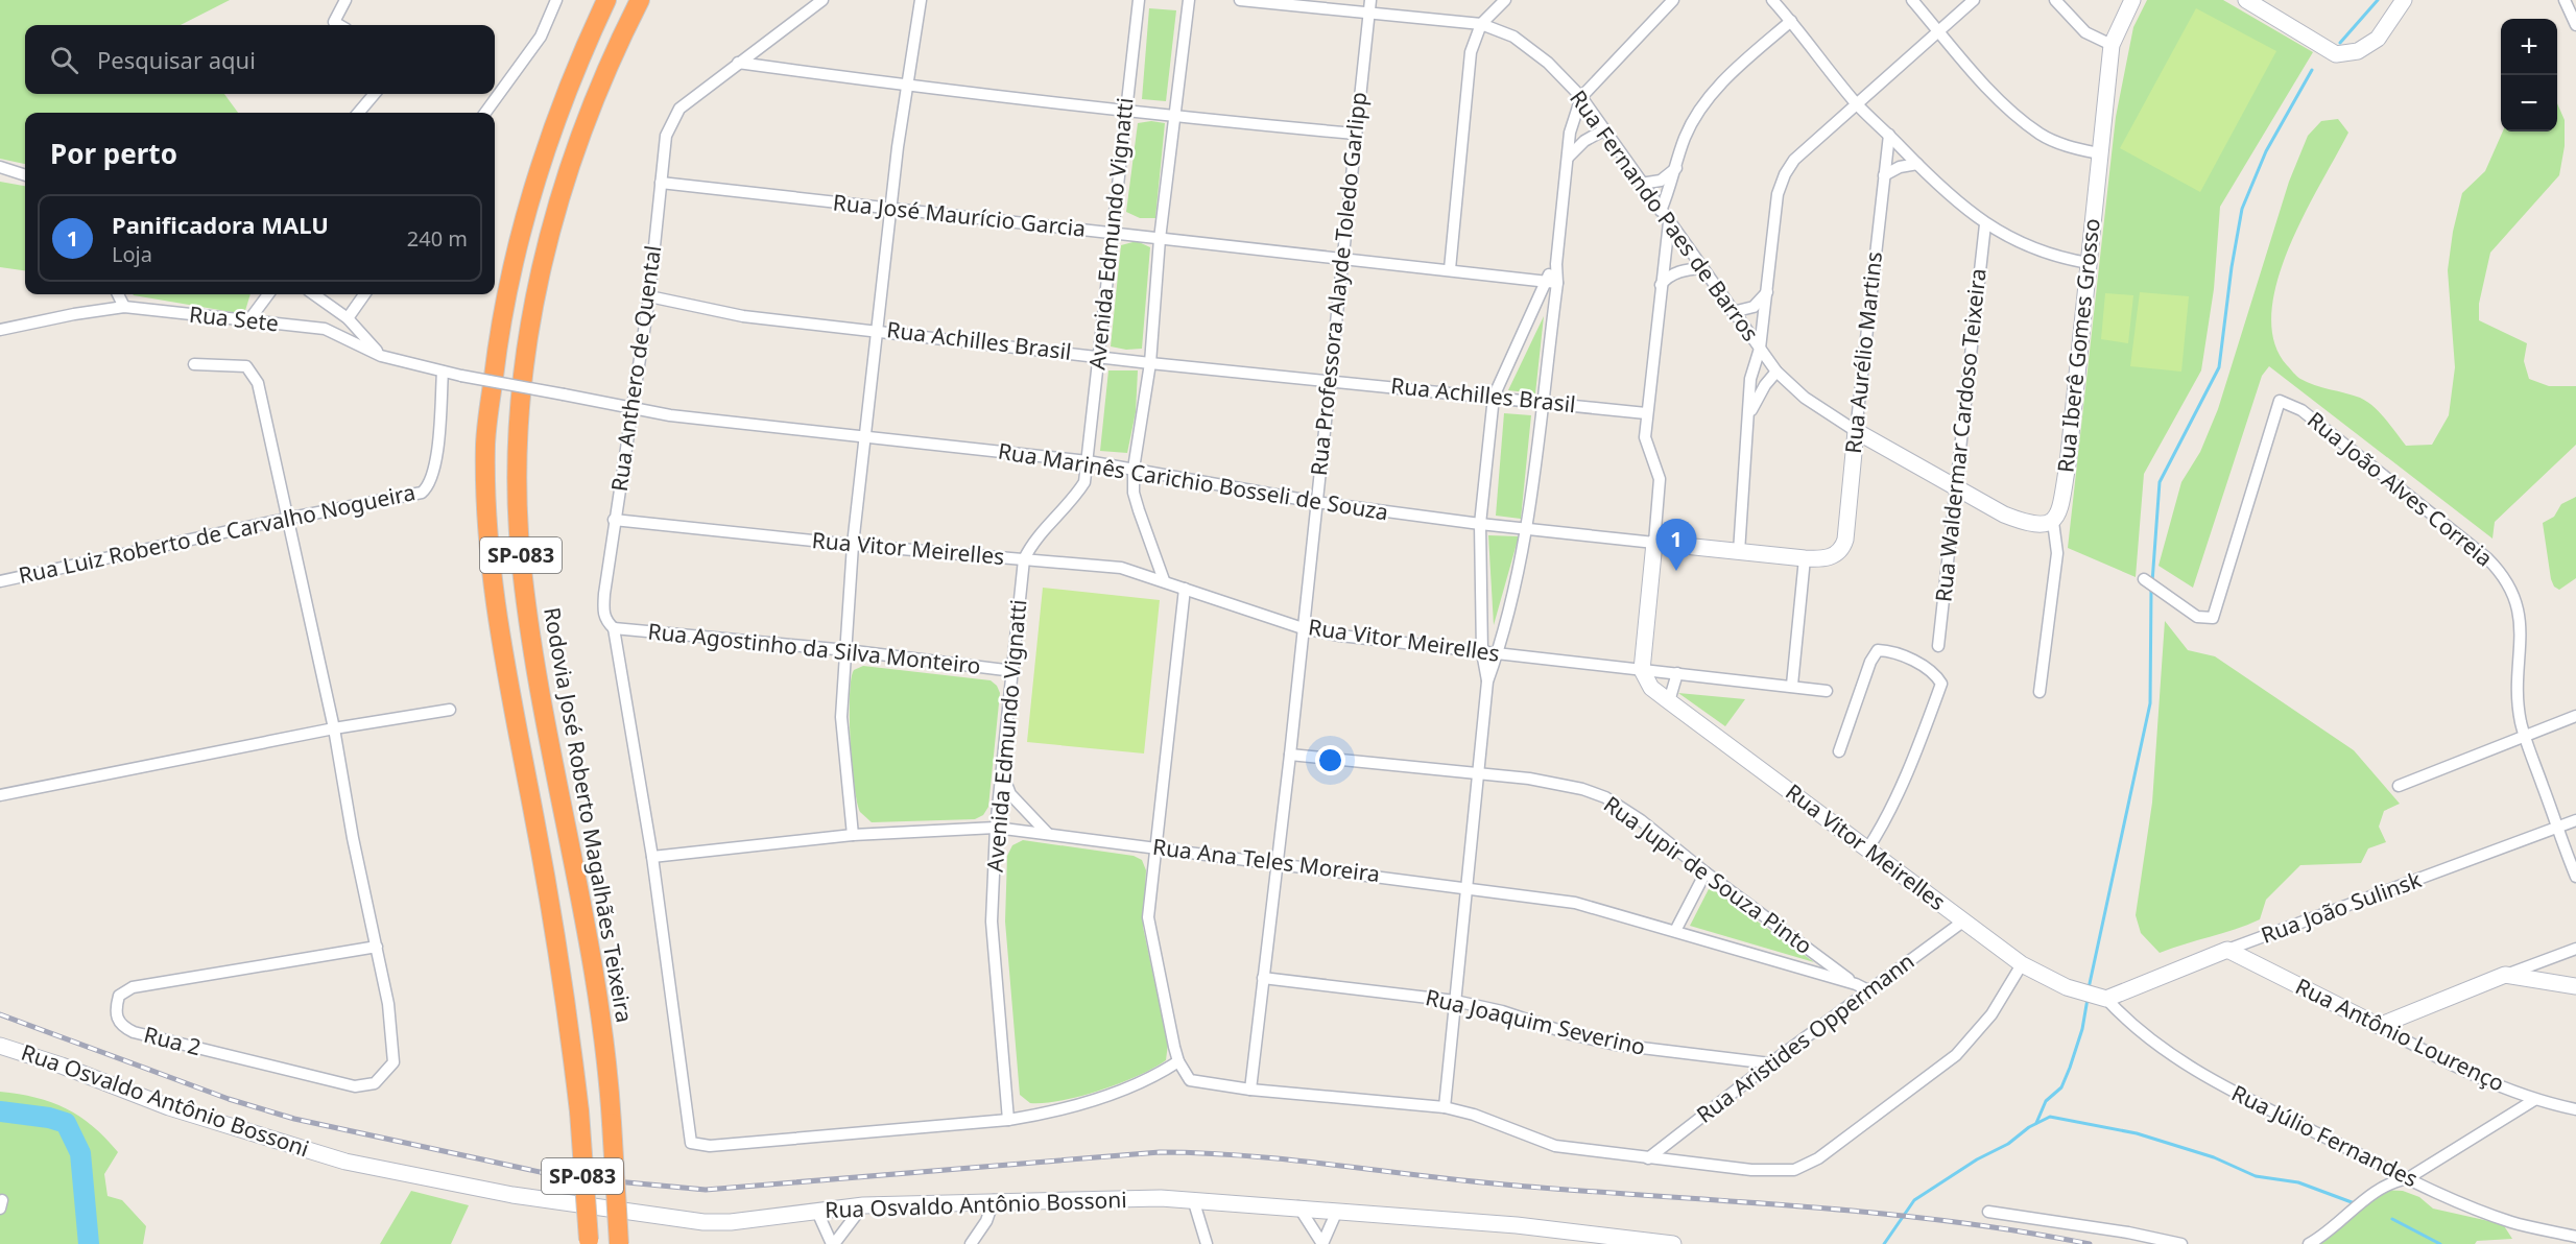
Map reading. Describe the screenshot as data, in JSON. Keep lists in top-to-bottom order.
{
  "streets": {
    "highway": ["SP-083", "Rodovia José Roberto Magalhães Teixeira"],
    "street": [
      "Rua José Maurício Garcia",
      "Rua Fernando Paes de Barros",
      "Avenida Edmundo Vignatti",
      "Rua Professora Alayde Toledo Garlipp",
      "Rua Sete",
      "Rua Achilles Brasil",
      "Rua Iberê Gomes Grosso",
      "Rua Aurélio Martins",
      "Rua Anthero de Quental",
      "Rua Waldermar Cardoso Teixeira",
      "Rua Marinês Carichio Bosseli de Souza",
      "Rua João Alves Correia",
      "Rua Luiz Roberto de Carvalho Nogueira",
      "Rua Vitor Meirelles",
      "Rua Agostinho da Silva Monteiro",
      "Rua Ana Teles Moreira",
      "Rua Jupir de Souza Pinto",
      "Rua João Sulinsk",
      "Rua Joaquim Severino",
      "Rua Antônio Lourenço",
      "Rua Aristides Oppermann",
      "Rua 2",
      "Rua Osvaldo Antônio Bossoni",
      "Rua Júlio Fernandes"
    ]
  },
  "crossings": [
    ["Rua José Maurício Garcia", "Avenida Edmundo Vignatti"],
    ["Rua José Maurício Garcia", "Rua Professora Alayde Toledo Garlipp"],
    ["Rua José Maurício Garcia", "Rua Anthero de Quental"],
    ["Rua Fernando Paes de Barros", "Rua Professora Alayde Toledo Garlipp"],
    ["Rua Fernando Paes de Barros", "Rua Iberê Gomes Grosso"],
    ["Rua Fernando Paes de Barros", "Rua Aurélio Martins"],
    ["Rua Fernando Paes de Barros", "Rua Waldermar Cardoso Teixeira"],
    ["Avenida Edmundo Vignatti", "Rua Achilles Brasil"],
    ["Avenida Edmundo Vignatti", "Rua Anthero de Quental"],
    ["Avenida Edmundo Vignatti", "Rua Marinês Carichio Bosseli de Souza"],
    ["Avenida Edmundo Vignatti", "Rua Vitor Meirelles"],
    ["Avenida Edmundo Vignatti", "Rua Agostinho da Silva Monteiro"],
    ["Avenida Edmundo Vignatti", "Rua Ana Teles Moreira"],
    ["Rua Professora Alayde Toledo Garlipp", "Rua Achilles Brasil"],
    ["Rua Professora Alayde Toledo Garlipp", "Rua Marinês Carichio Bosseli de Souza"],
    ["Rua Professora Alayde Toledo Garlipp", "Rua Vitor Meirelles"],
    ["Rua Professora Alayde Toledo Garlipp", "Rua Ana Teles Moreira"],
    ["Rua Professora Alayde Toledo Garlipp", "Rua Jupir de Souza Pinto"],
    ["Rua Professora Alayde Toledo Garlipp", "Rua Joaquim Severino"],
    ["Rua Sete", "Rua Marinês Carichio Bosseli de Souza"],
    ["Rua Sete", "Rua Luiz Roberto de Carvalho Nogueira"],
    ["Rua Achilles Brasil", "Rua Anthero de Quental"],
    ["Rua Aurélio Martins", "Rua Marinês Carichio Bosseli de Souza"],
    ["Rua Anthero de Quental", "Rua Marinês Carichio Bosseli de Souza"],
    ["Rua Anthero de Quental", "Rua Vitor Meirelles"],
    ["Rua Anthero de Quental", "Rua Agostinho da Silva Monteiro"],
    ["Rua Anthero de Quental", "Rua Ana Teles Moreira"],
    ["Rua João Alves Correia", "Rua João Sulinsk"],
    ["Rua Vitor Meirelles", "Rua João Sulinsk"],
    ["Rua Vitor Meirelles", "Rua Aristides Oppermann"],
    ["Rua Vitor Meirelles", "Rua Júlio Fernandes"],
    ["Rua Ana Teles Moreira", "Rua Jupir de Souza Pinto"],
    ["Rua Ana Teles Moreira", "Rua Aristides Oppermann"],
    ["Rua João Sulinsk", "Rua Antônio Lourenço"],
    ["Rua João Sulinsk", "Rua Júlio Fernandes"],
    ["Rua Joaquim Severino", "Rua Aristides Oppermann"]
  ],
  "page": {
    "map_buttons": ["+", "−"],
    "search": "Pesquisar aqui",
    "heading": "Por perto",
    "list": [
      {
        "mark": "1",
        "name": "Panificadora MALU",
        "note": "Loja",
        "value": "240 m"
      }
    ],
    "pins": "1"
  }
}
